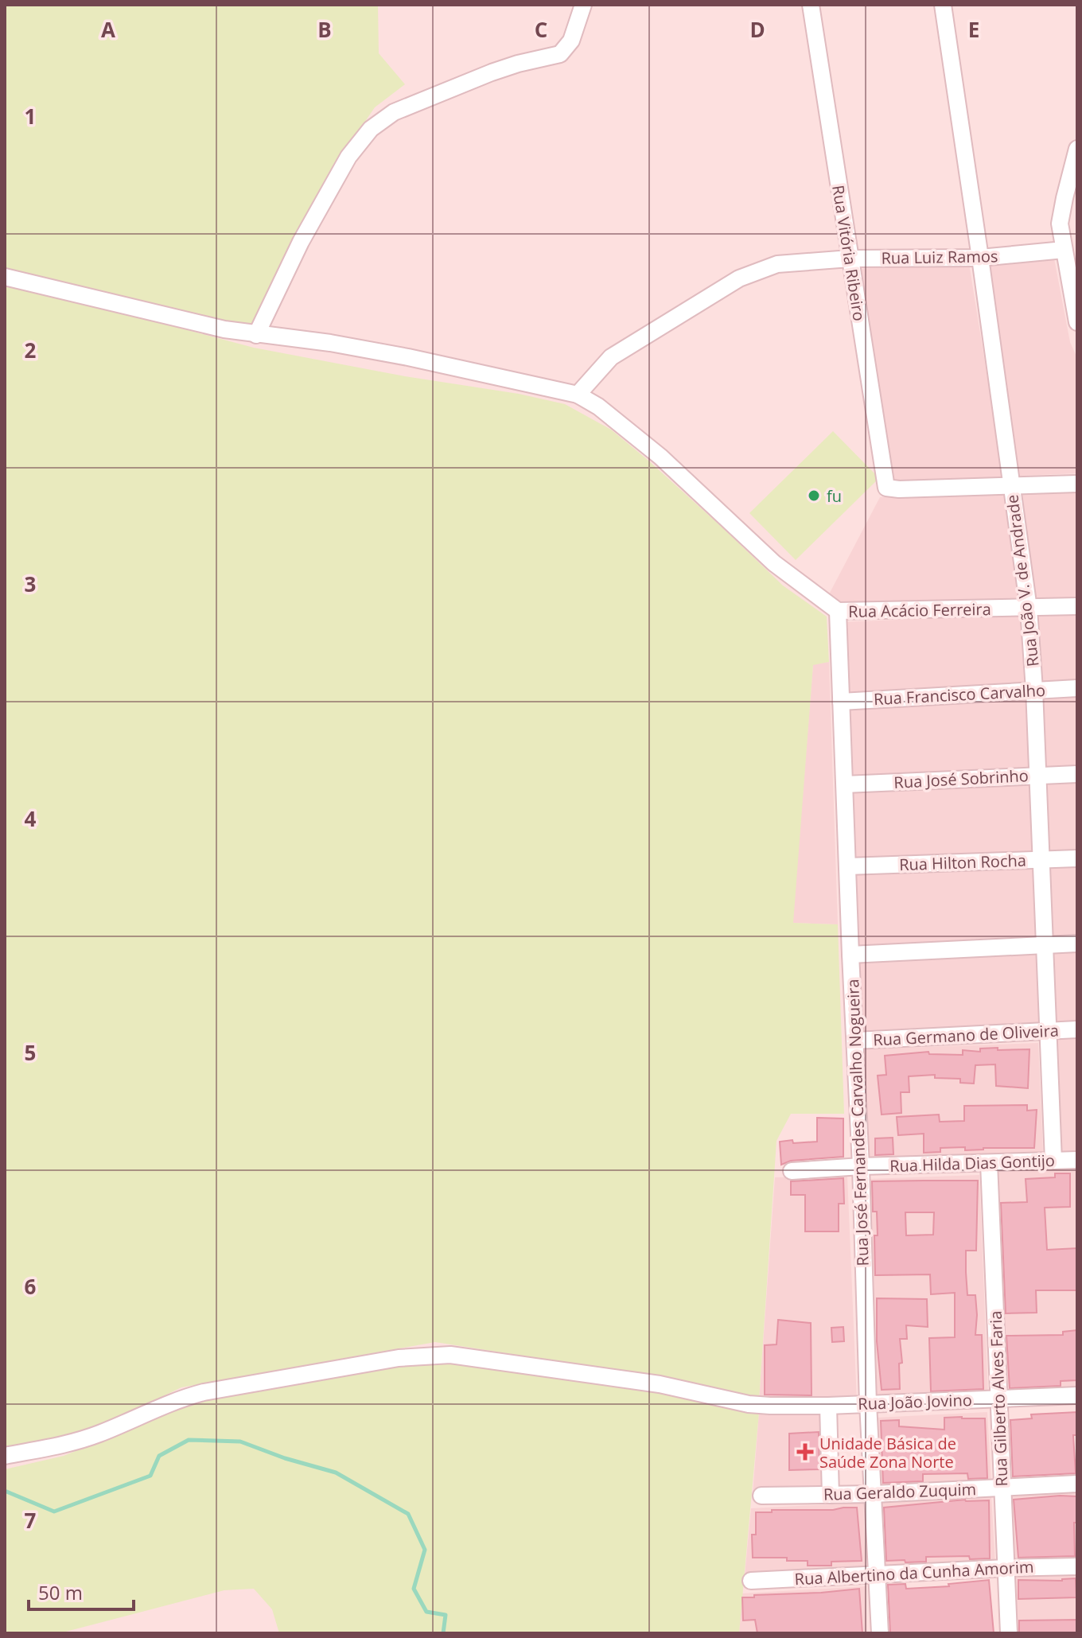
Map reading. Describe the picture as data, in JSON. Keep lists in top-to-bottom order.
{
  "streets": {
    "street": [
      "Rua Vitória Ribeiro",
      "Rua Luiz Ramos",
      "Rua João V. de Andrade",
      "Rua Acácio Ferreira",
      "Rua Francisco Carvalho",
      "Rua José Sobrinho",
      "Rua Hilton Rocha",
      "Rua Germano de Oliveira",
      "Rua José Fernandes Carvalho Nogueira",
      "Rua Hilda Dias Gontijo",
      "Rua Gilberto Alves Faria",
      "Rua João Jovino",
      "Rua Geraldo Zuquim",
      "Rua Albertino da Cunha Amorim"
    ]
  },
  "crossings": [
    ["Rua Vitória Ribeiro", "Rua Luiz Ramos"],
    ["Rua Vitória Ribeiro", "Rua João V. de Andrade"],
    ["Rua Luiz Ramos", "Rua João V. de Andrade"],
    ["Rua João V. de Andrade", "Rua Acácio Ferreira"],
    ["Rua João V. de Andrade", "Rua Francisco Carvalho"],
    ["Rua João V. de Andrade", "Rua José Sobrinho"],
    ["Rua João V. de Andrade", "Rua Hilton Rocha"],
    ["Rua João V. de Andrade", "Rua Germano de Oliveira"],
    ["Rua João V. de Andrade", "Rua Hilda Dias Gontijo"],
    ["Rua Acácio Ferreira", "Rua José Fernandes Carvalho Nogueira"],
    ["Rua Francisco Carvalho", "Rua José Fernandes Carvalho Nogueira"],
    ["Rua José Sobrinho", "Rua José Fernandes Carvalho Nogueira"],
    ["Rua Hilton Rocha", "Rua José Fernandes Carvalho Nogueira"],
    ["Rua Germano de Oliveira", "Rua José Fernandes Carvalho Nogueira"],
    ["Rua José Fernandes Carvalho Nogueira", "Rua Hilda Dias Gontijo"],
    ["Rua José Fernandes Carvalho Nogueira", "Rua João Jovino"],
    ["Rua José Fernandes Carvalho Nogueira", "Rua Geraldo Zuquim"],
    ["Rua José Fernandes Carvalho Nogueira", "Rua Albertino da Cunha Amorim"],
    ["Rua Hilda Dias Gontijo", "Rua Gilberto Alves Faria"],
    ["Rua Gilberto Alves Faria", "Rua João Jovino"],
    ["Rua Gilberto Alves Faria", "Rua Geraldo Zuquim"],
    ["Rua Gilberto Alves Faria", "Rua Albertino da Cunha Amorim"]
  ],
  "places": {
    "other": ["fu"],
    "health": ["Unidade Básica de Saúde Zona Norte"]
  },
  "scale_bar": "50 m",
  "grid": {
    "columns": [
      "A",
      "B",
      "C",
      "D",
      "E"
    ],
    "rows": [
      "1",
      "2",
      "3",
      "4",
      "5",
      "6",
      "7"
    ]
  }
}
